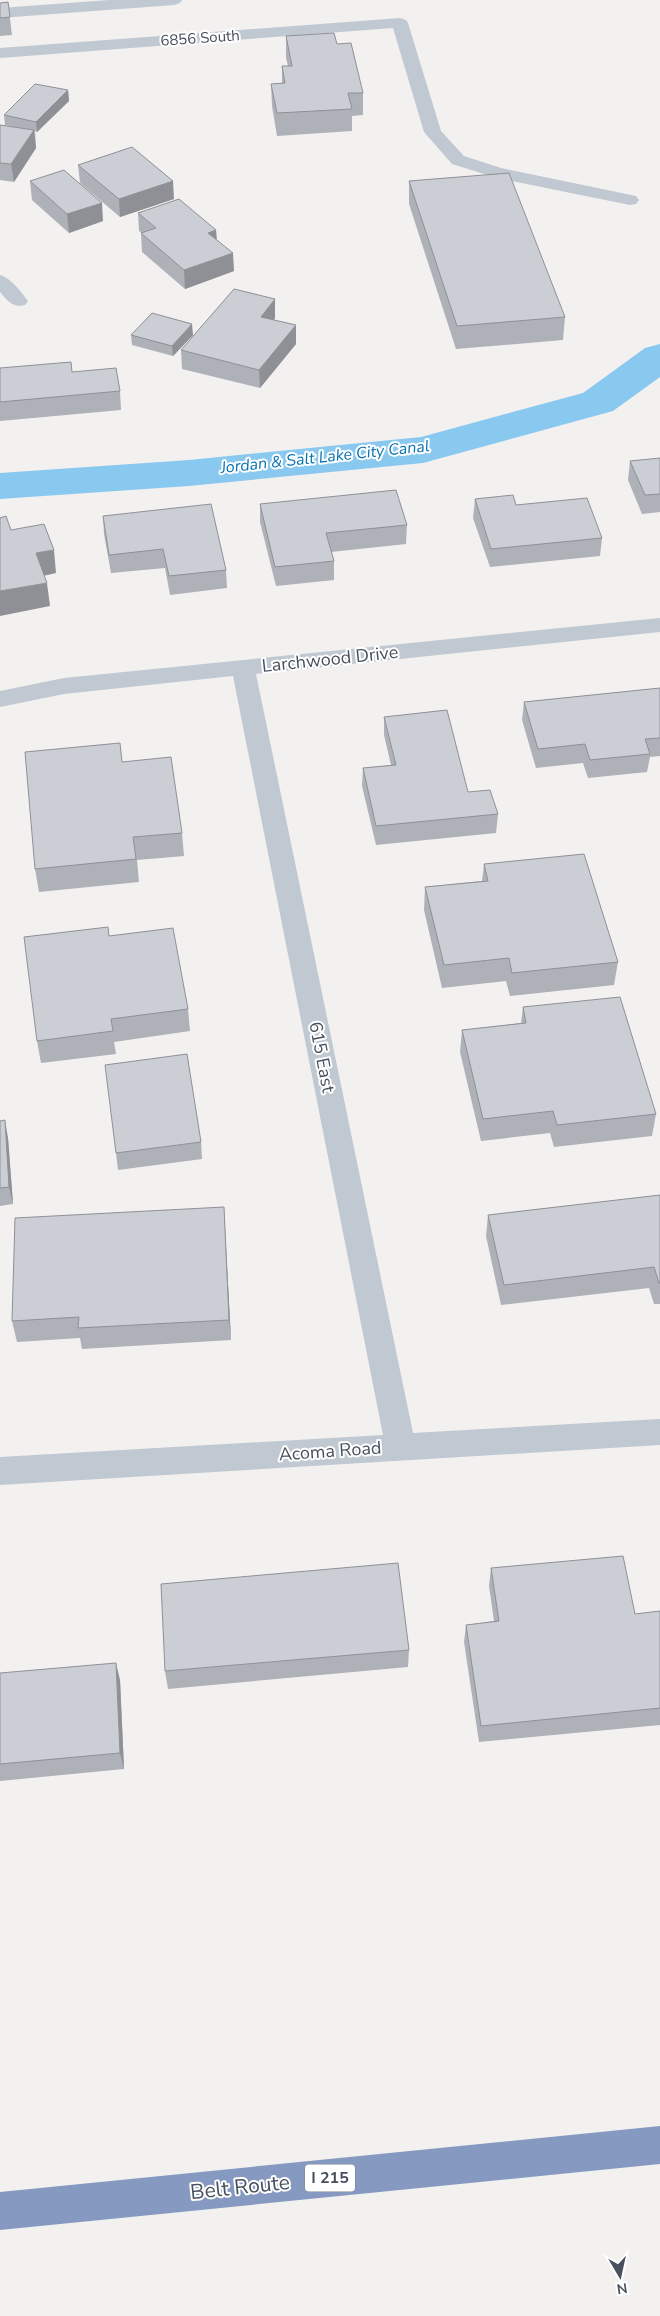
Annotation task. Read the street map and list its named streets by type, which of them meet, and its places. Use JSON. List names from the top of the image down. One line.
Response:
{"streets":{"highway":["I 215","Belt Route"],"street":["6856 South","Larchwood Drive","615 East","Acoma Road"]},"crossings":[["Larchwood Drive","615 East"],["615 East","Acoma Road"]],"water":["Jordan & Salt Lake City Canal"],"north":"bottom"}
